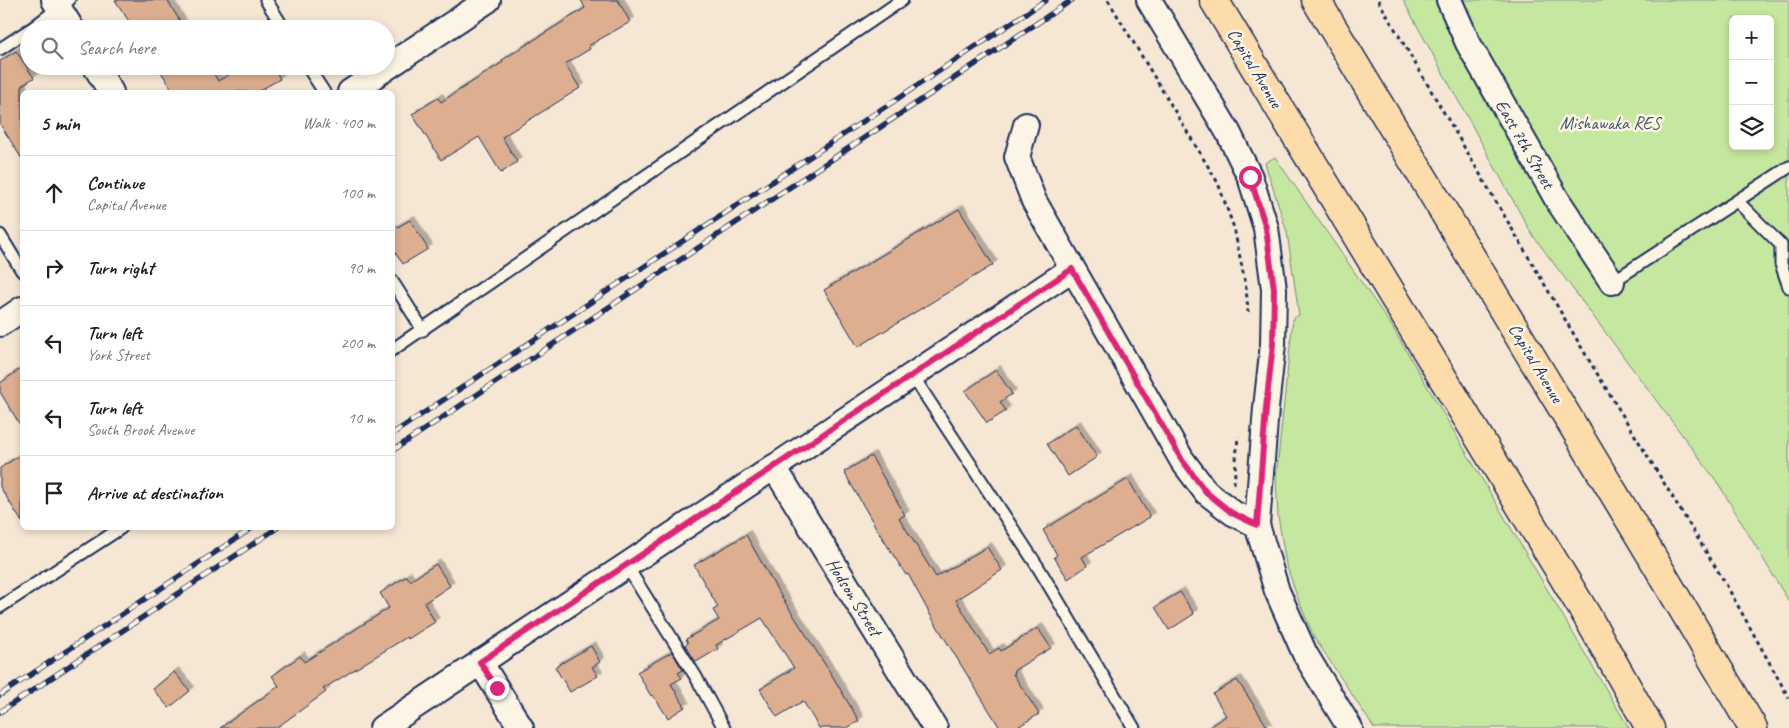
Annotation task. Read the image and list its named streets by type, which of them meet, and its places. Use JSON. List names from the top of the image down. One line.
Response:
{"streets":{"highway":["Capital Avenue"],"street":["East 7th Street","Hodson Street"]},"parks":["Mishawaka RES"],"page":{"map_buttons":["+","−"],"search":"Search here","heading":["5 min","Walk · 400 m"],"list":[["Continue","Capital Avenue","100 m"],["Turn right","90 m"],["Turn left","York Street","200 m"],["Turn left","South Brook Avenue","10 m"],"Arrive at destination"]}}
